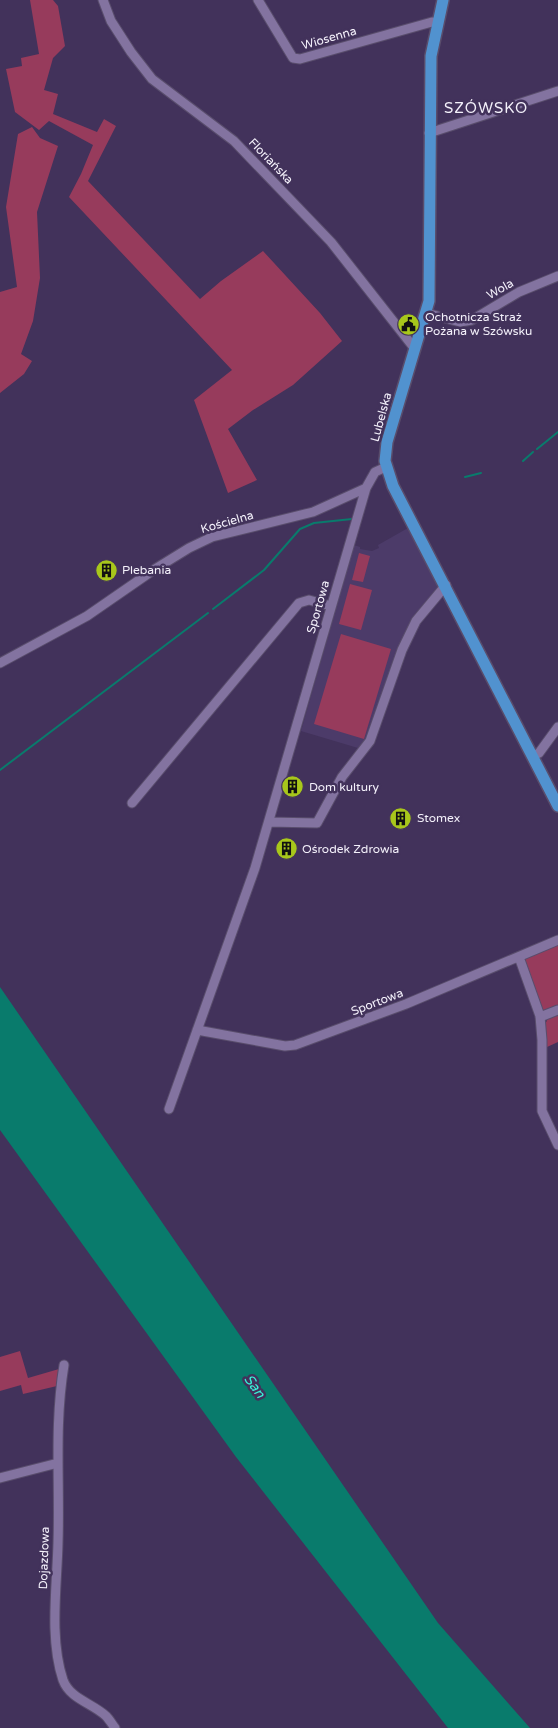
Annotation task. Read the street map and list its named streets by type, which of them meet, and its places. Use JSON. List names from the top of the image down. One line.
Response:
{"streets":{"main road":["Lubelska"],"street":["Wiosenna","Floriańska","Wola","Kościelna","Sportowa","Dojazdowa"]},"crossings":[["Wiosenna","Lubelska"],["Floriańska","Lubelska"],["Wola","Lubelska"],["Lubelska","Sportowa"],["Kościelna","Sportowa"]],"districts":["SZÓWSKO"],"water":["San"],"places":{"public building":["Ochotnicza Straż Pożana w Szówsku"],"building":["Plebania","Dom kultury","Stomex","Ośrodek Zdrowia"]}}
